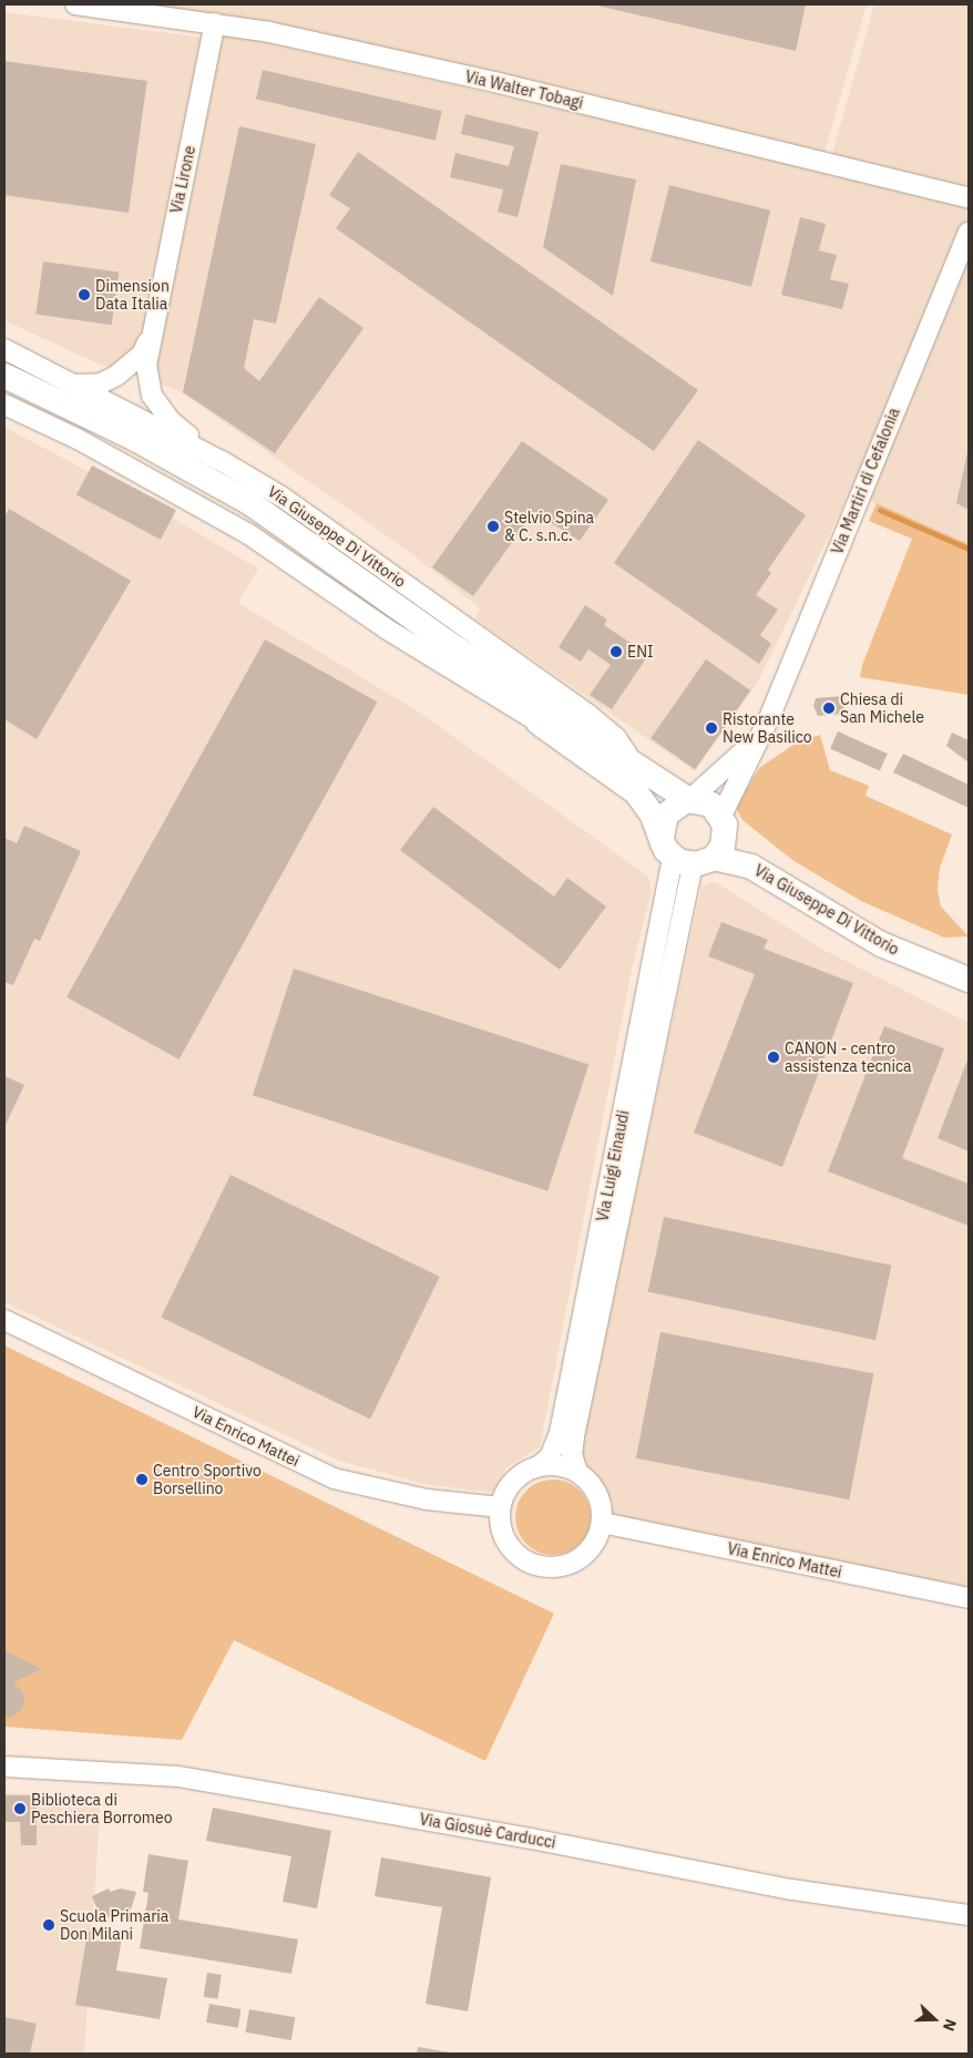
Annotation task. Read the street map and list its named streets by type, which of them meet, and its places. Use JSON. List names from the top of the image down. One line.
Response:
{"streets":{"main road":["Via Giuseppe Di Vittorio"],"street":["Via Walter Tobagi","Via Lirone","Via Martiri di Cefalonia","Via Luigi Einaudi","Via Enrico Mattei","Via Giosuè Carducci"]},"crossings":[["Via Walter Tobagi","Via Lirone"],["Via Lirone","Via Giuseppe Di Vittorio"],["Via Martiri di Cefalonia","Via Giuseppe Di Vittorio"],["Via Martiri di Cefalonia","Via Luigi Einaudi"],["Via Giuseppe Di Vittorio","Via Luigi Einaudi"],["Via Luigi Einaudi","Via Enrico Mattei"]],"places":["Dimension Data Italia","Stelvio Spina & C. s.n.c.","ENI","Chiesa di San Michele","Ristorante New Basilico","CANON - centro assistenza tecnica","Centro Sportivo Borsellino","Biblioteca di Peschiera Borromeo","Scuola Primaria Don Milani"],"north":"right"}
